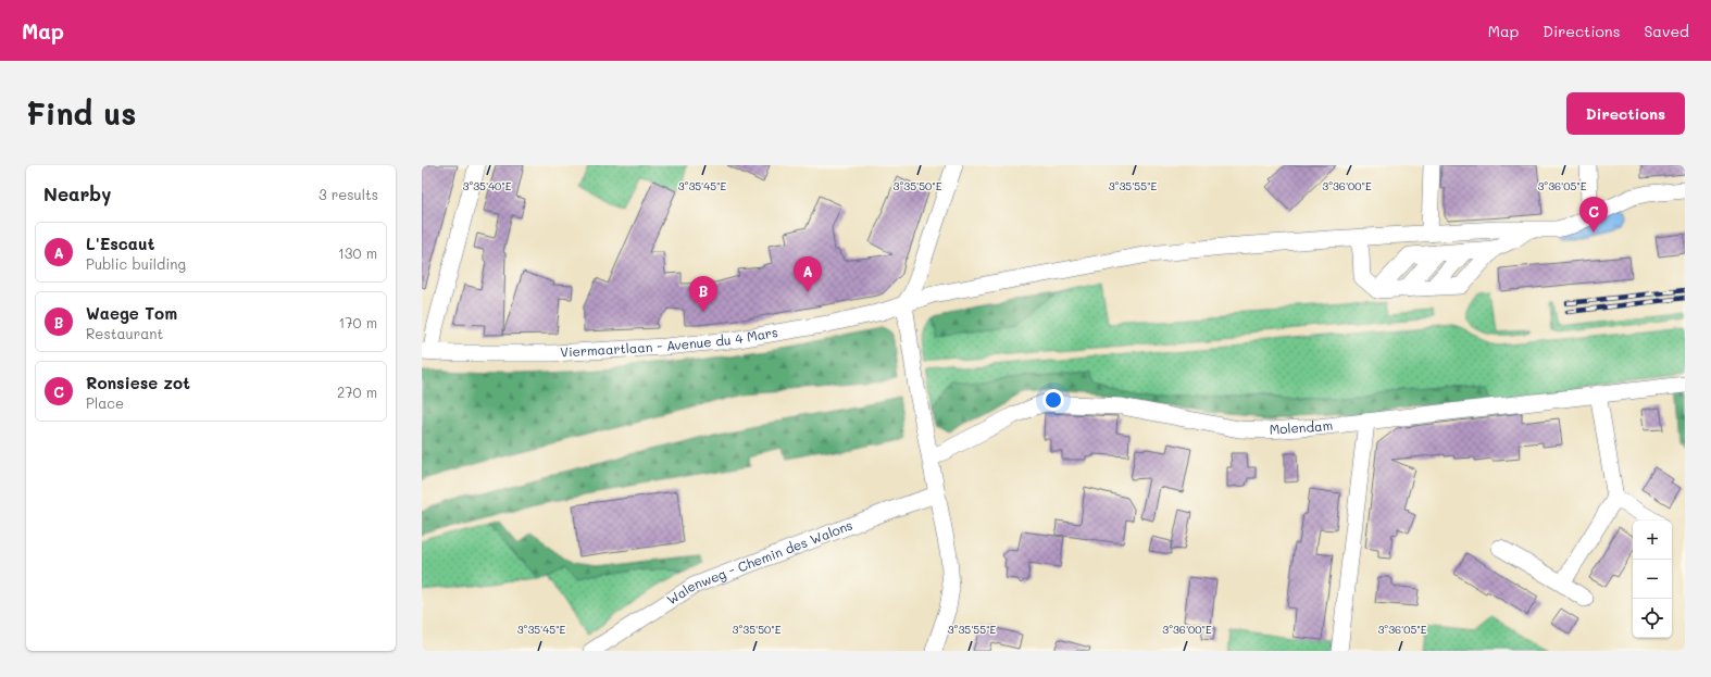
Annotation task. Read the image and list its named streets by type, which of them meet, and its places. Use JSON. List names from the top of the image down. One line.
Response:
{"streets":{"street":["Viermaartlaan - Avenue du 4 Mars","Molendam","Walenweg - Chemin des Walons"]},"page":{"header":"Map","nav":["Map","Directions","Saved"],"buttons":"Directions","title":"Find us","heading":["Nearby","3 results"],"pins":["C","A","B"],"list":[{"mark":"A","name":"L'Escaut","note":"Public building","value":"130 m"},{"mark":"B","name":"Waege Tom","note":"Restaurant","value":"170 m"},{"mark":"C","name":"Ronsiese zot","note":"Place","value":"270 m"}],"map_buttons":["+","−"]},"coordinates":["3°35'45\"E","3°35'50\"E","3°35'55\"E","3°35'40\"E","3°36'00\"E","3°36'05\"E"]}
